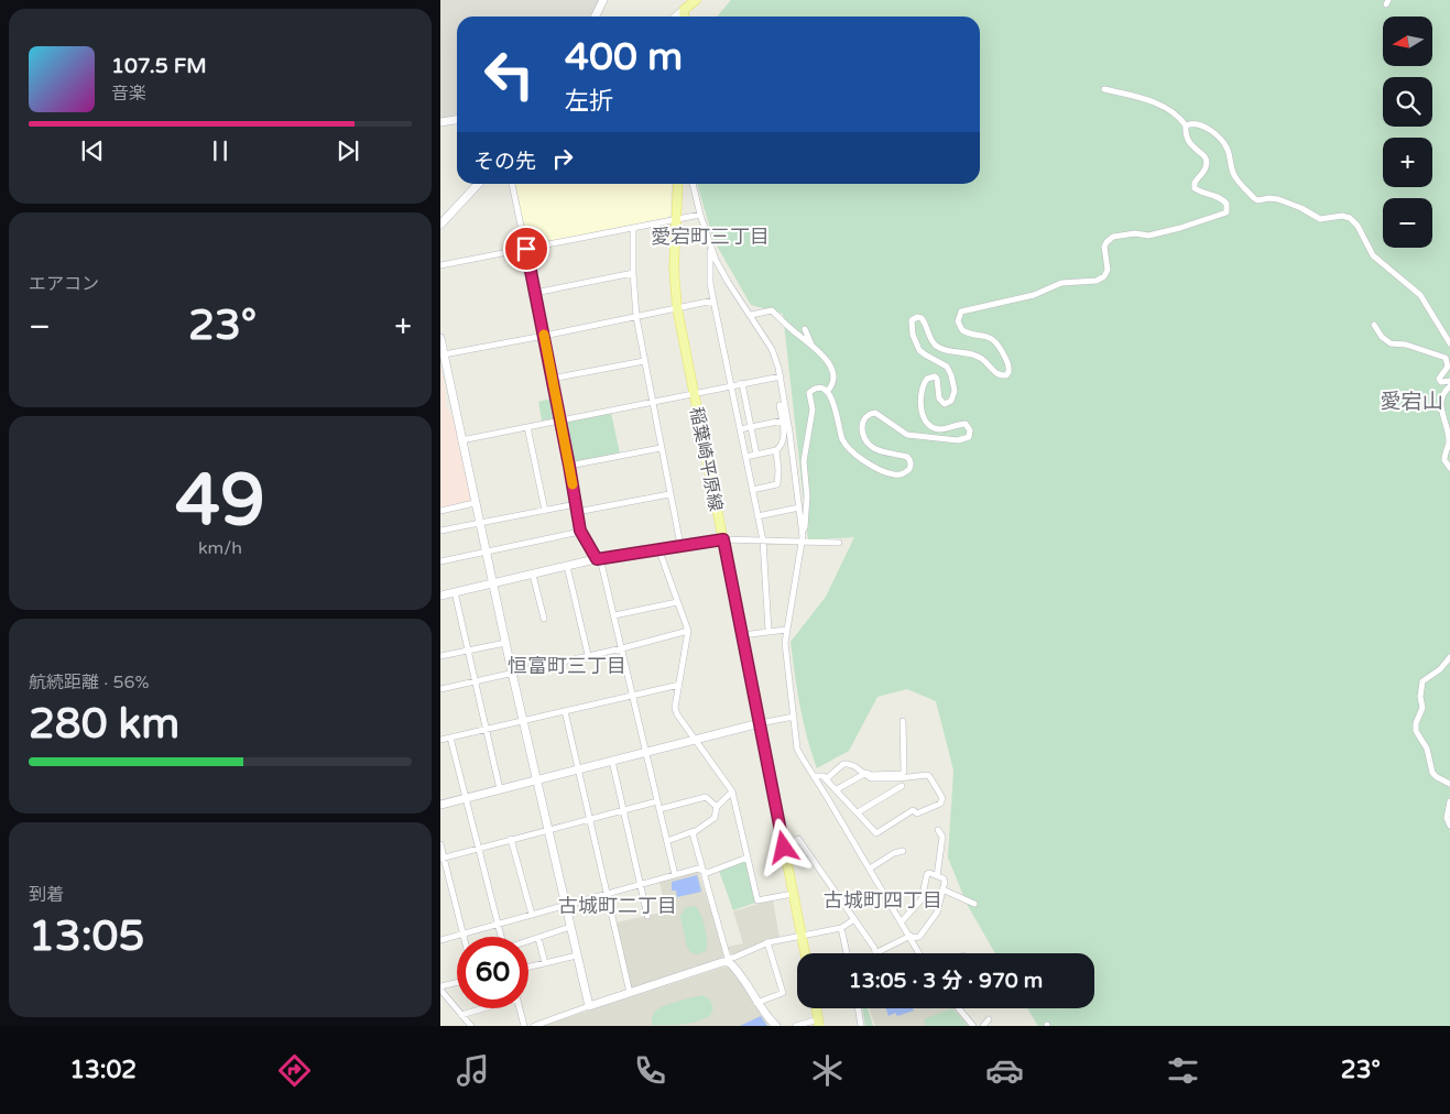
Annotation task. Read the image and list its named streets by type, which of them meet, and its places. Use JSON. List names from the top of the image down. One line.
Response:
{"streets":{"main road":["稲葉崎平原線"]},"districts":["愛宕町三丁目","愛宕山","恒富町三丁目","古城町四丁目","古城町二丁目"],"north":"left","page":{"map_buttons":["+","−"],"turn":["400 m","左折"],"song":["107.5 FM","音楽"],"then":"その先","tile":["エアコン",["49","km/h"],["航続距離 · 56%","280 km"],["到着","13:05"]],"heat":["−","23°","+"],"limit":"60","trip":"13:05 · 3 分 · 970 m","tabs":["13:02","23°"]}}
